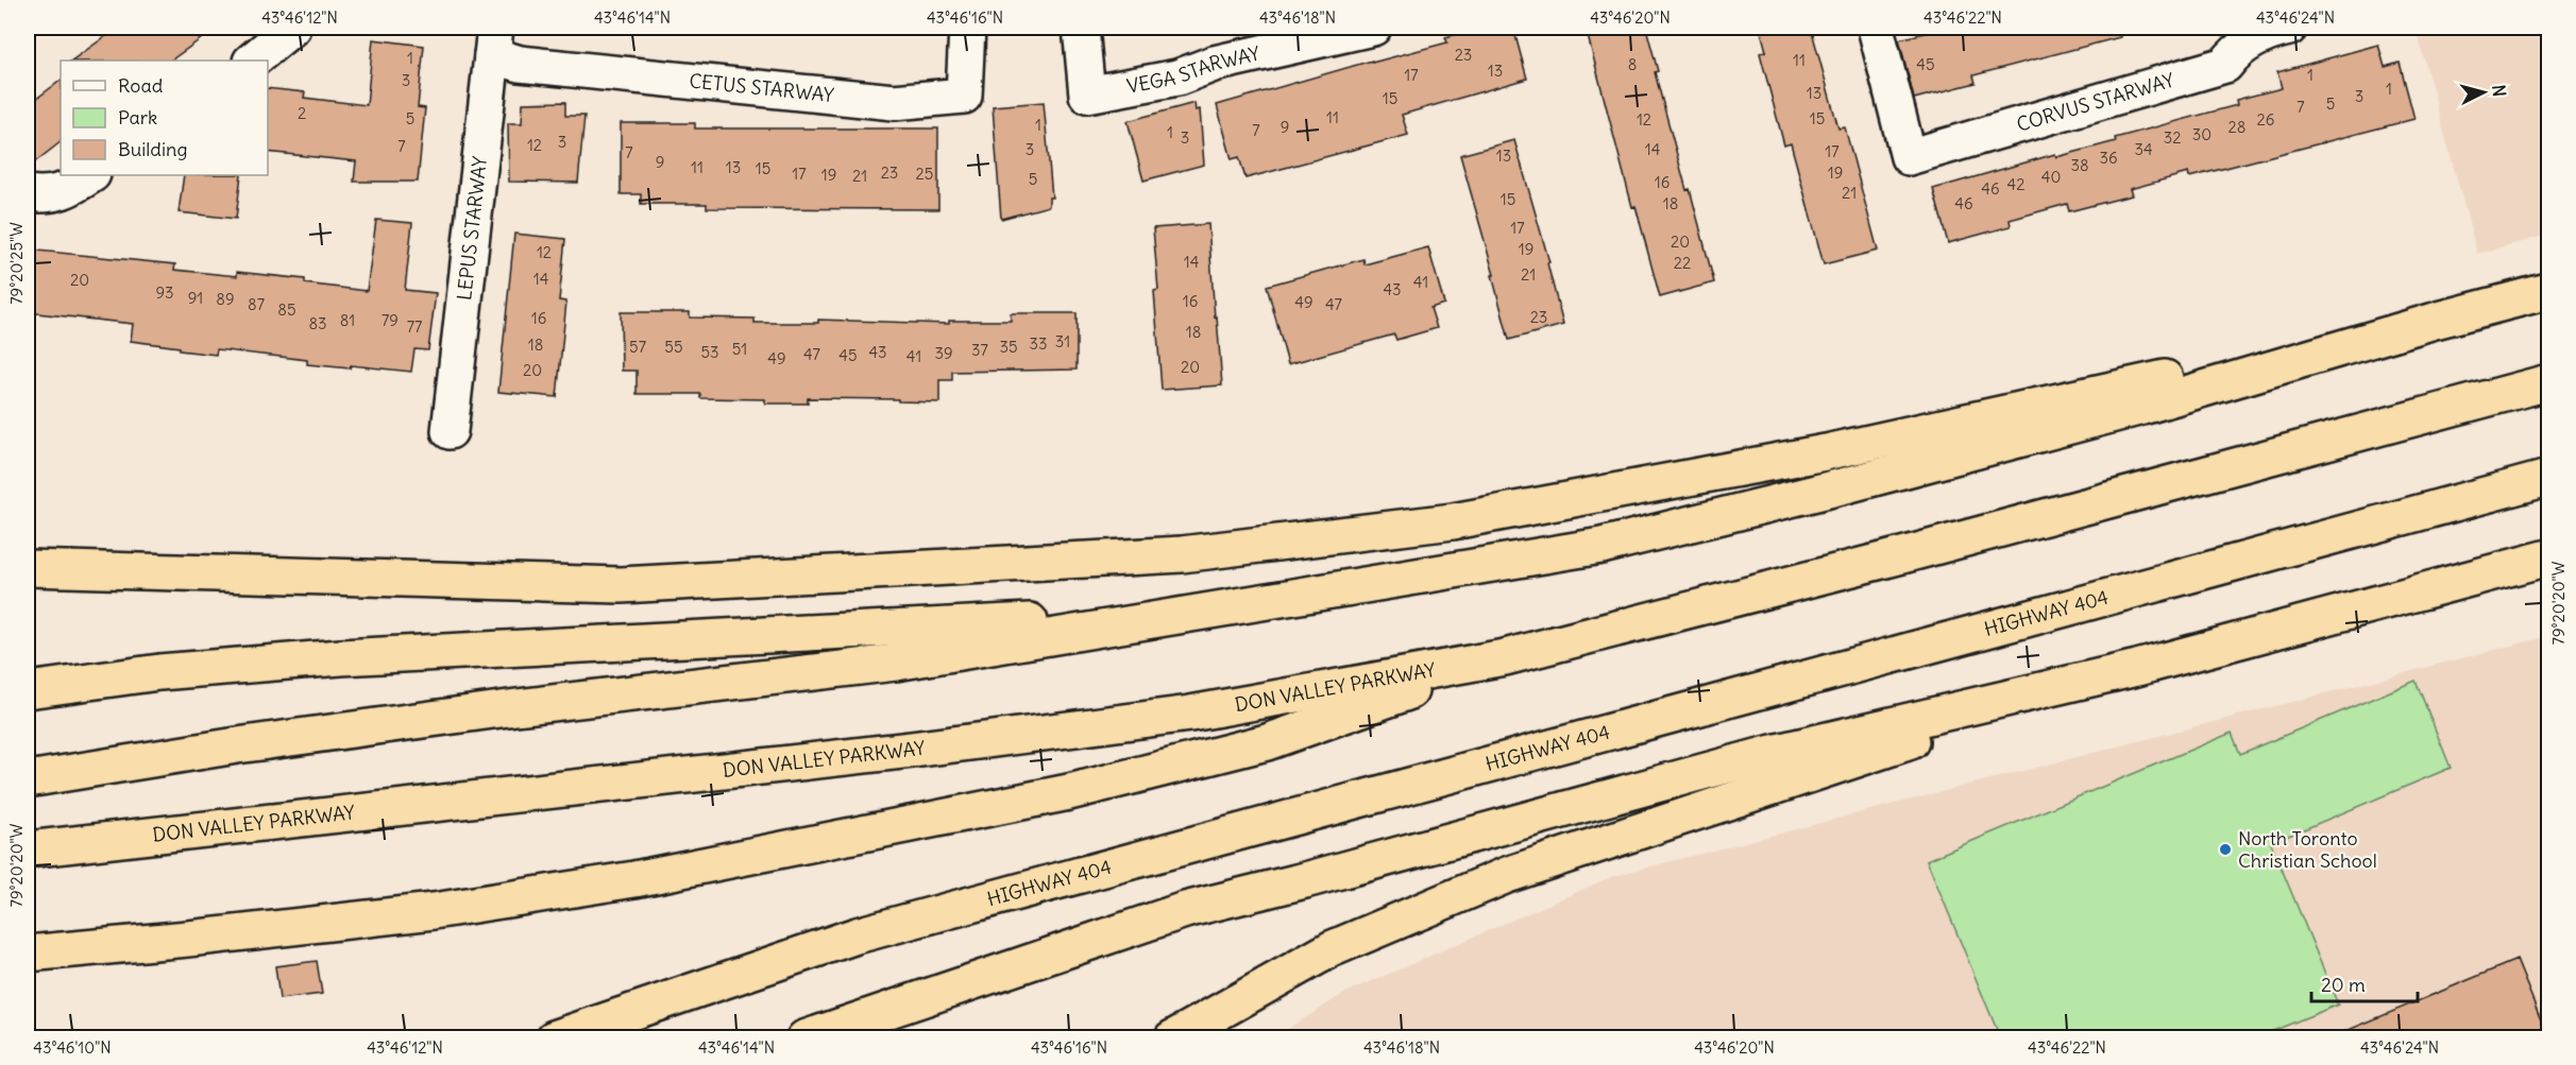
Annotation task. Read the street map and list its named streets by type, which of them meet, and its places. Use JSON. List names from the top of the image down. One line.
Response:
{"streets":{"highway":["HIGHWAY 404","DON VALLEY PARKWAY"],"street":["VEGA STARWAY","CETUS STARWAY","CORVUS STARWAY","LEPUS STARWAY"]},"crossings":[["CETUS STARWAY","LEPUS STARWAY"]],"places":["North Toronto Christian School"],"house_numbers":["23","1","11","8","45","13","17","1","3","1","13","3","15","5","7","2","11","5","15","12","26","1","9","28","7","1","30","3","32","3","12","7","3","14","34","17","7","13","36","9","38","11","13","15","23","19","17","25","19","21","40","5","16","42","46","21","15","18","46","17","20","19","12","14","22","21","14","20","41","43","93","91","89","16","49","87","47","85","23","16","81","79","83","77","18","31","33","18","57","55","35","51","37","53","43","39","47","45","41","49","20","20"],"legend":["Road","Park","Building"],"scale_bar":"20 m","north":"right","coordinates":["43°46'12\"N","43°46'14\"N","43°46'16\"N","43°46'18\"N","43°46'20\"N","43°46'22\"N","43°46'24\"N","79°20'25\"W","79°20'20\"W","43°46'10\"N"]}
